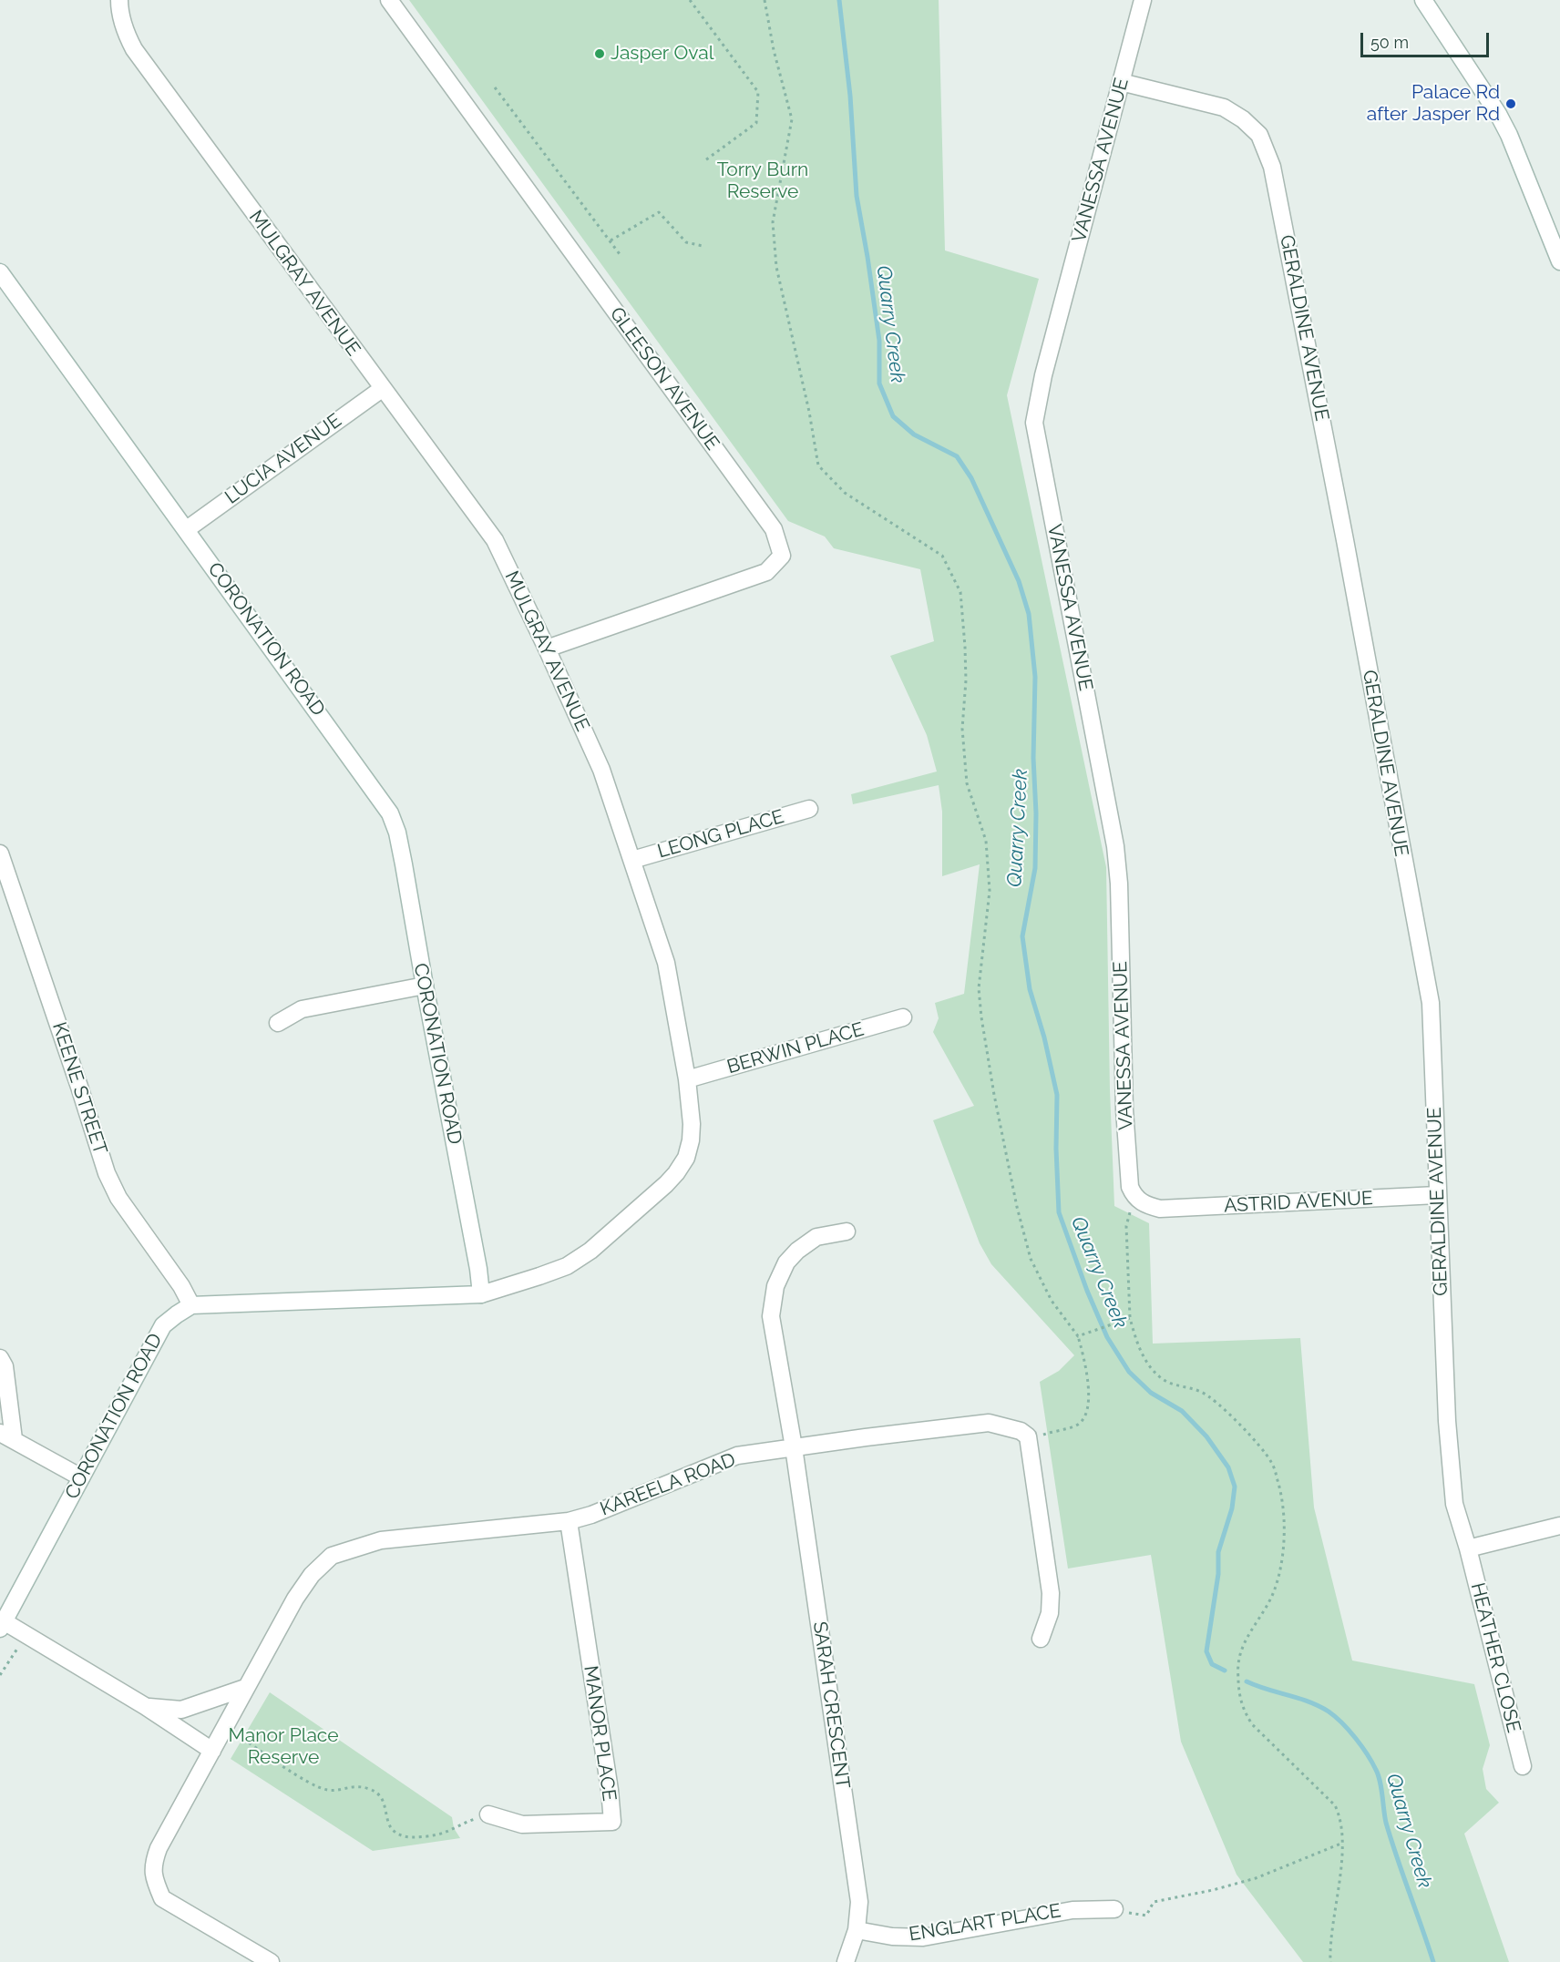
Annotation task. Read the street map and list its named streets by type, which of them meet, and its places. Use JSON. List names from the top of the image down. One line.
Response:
{"streets":{"street":["VANESSA AVENUE","MULGRAY AVENUE","GERALDINE AVENUE","GLEESON AVENUE","LUCIA AVENUE","CORONATION ROAD","LEONG PLACE","BERWIN PLACE","KEENE STREET","ASTRID AVENUE","KAREELA ROAD","HEATHER CLOSE","SARAH CRESCENT","MANOR PLACE","ENGLART PLACE"]},"crossings":[["VANESSA AVENUE","GERALDINE AVENUE"],["VANESSA AVENUE","ASTRID AVENUE"],["MULGRAY AVENUE","GLEESON AVENUE"],["MULGRAY AVENUE","LUCIA AVENUE"],["MULGRAY AVENUE","CORONATION ROAD"],["MULGRAY AVENUE","LEONG PLACE"],["MULGRAY AVENUE","BERWIN PLACE"],["GERALDINE AVENUE","ASTRID AVENUE"],["GERALDINE AVENUE","HEATHER CLOSE"],["LUCIA AVENUE","CORONATION ROAD"],["CORONATION ROAD","KEENE STREET"],["KAREELA ROAD","SARAH CRESCENT"],["KAREELA ROAD","MANOR PLACE"],["SARAH CRESCENT","ENGLART PLACE"]],"water":["Quarry Creek"],"parks":["Torry Burn Reserve","Manor Place Reserve"],"places":["Jasper Oval","Palace Rd after Jasper Rd"],"scale_bar":"50 m"}
